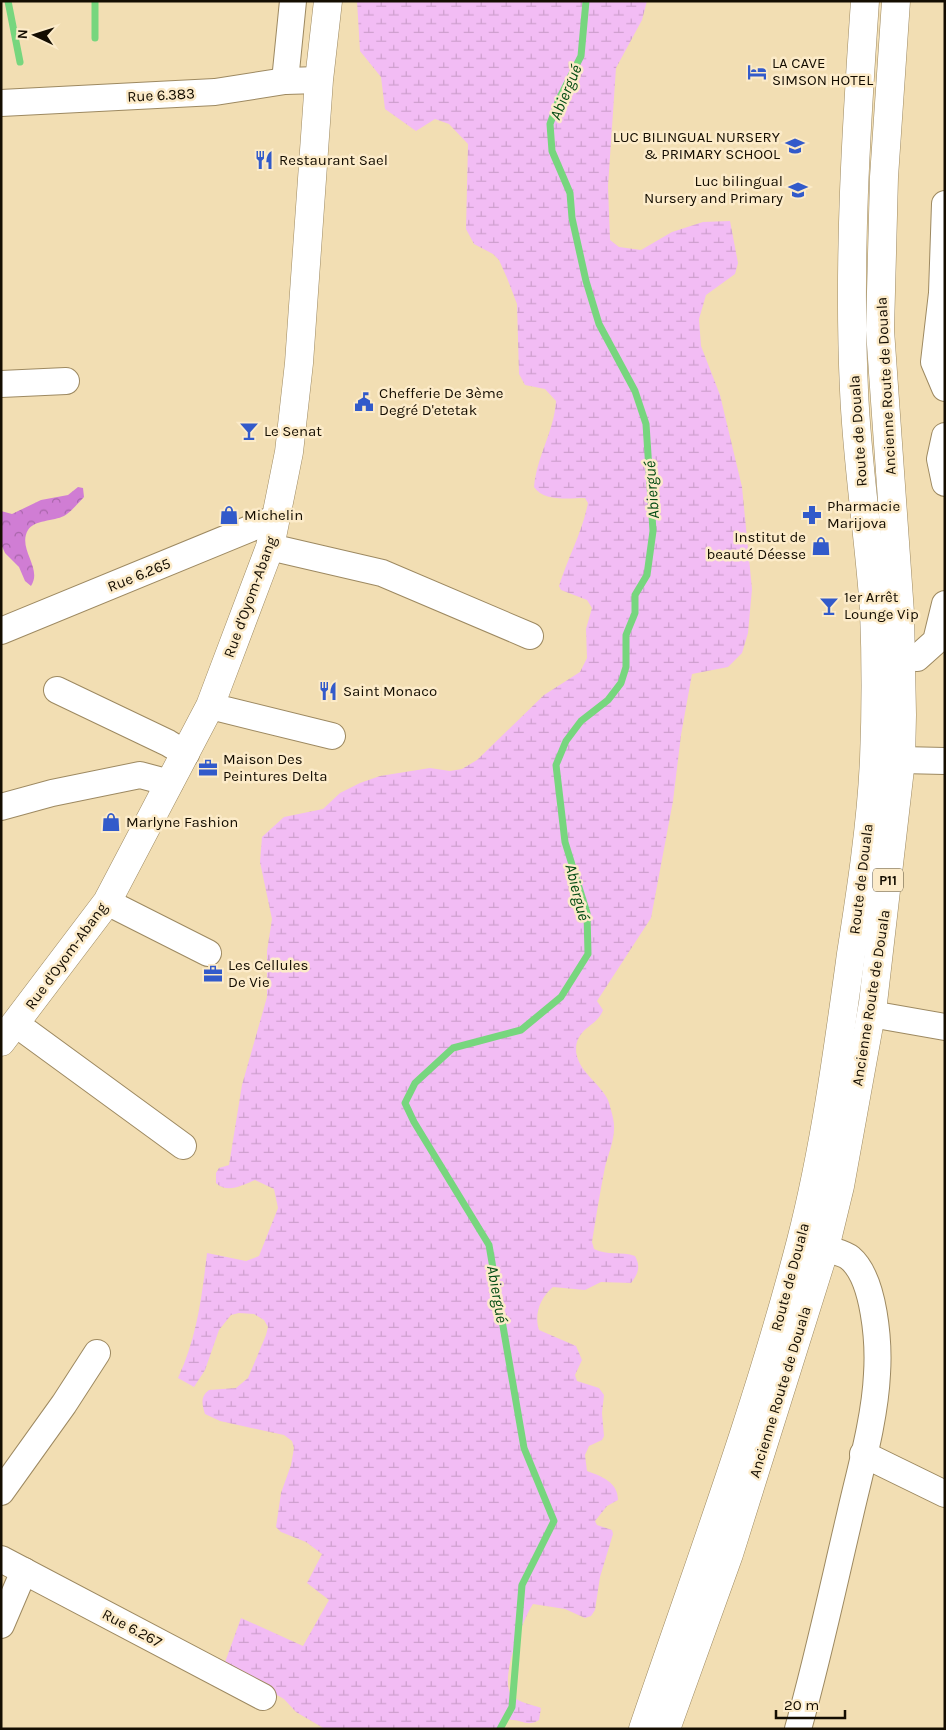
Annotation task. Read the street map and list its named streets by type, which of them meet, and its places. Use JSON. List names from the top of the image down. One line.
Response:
{"streets":{"main road":["Ancienne Route de Douala","Route de Douala","Rue d'Oyom-Abang","P11"],"street":["Rue 6.383","Rue 6.265","Rue 6.267"]},"crossings":[["Rue 6.383","Rue d'Oyom-Abang"],["Ancienne Route de Douala","Route de Douala"],["Rue 6.265","Rue d'Oyom-Abang"]],"water":["Abiergué"],"places":{"hotel":["LA CAVE SIMSON HOTEL"],"school or university":["LUC BILINGUAL NURSERY & PRIMARY SCHOOL","Luc bilingual Nursery and Primary"],"restaurant":["Restaurant Sael","Saint Monaco"],"public building":["Chefferie De 3ème Degré D'etetak"],"bar":["Le Senat","1er Arrêt Lounge Vip"],"shop":["Michelin","Institut de beauté Déesse","Marlyne Fashion"],"pharmacy":["Pharmacie Marijova"],"office":["Maison Des Peintures Delta","Les Cellules De Vie"]},"scale_bar":"20 m","north":"left"}
